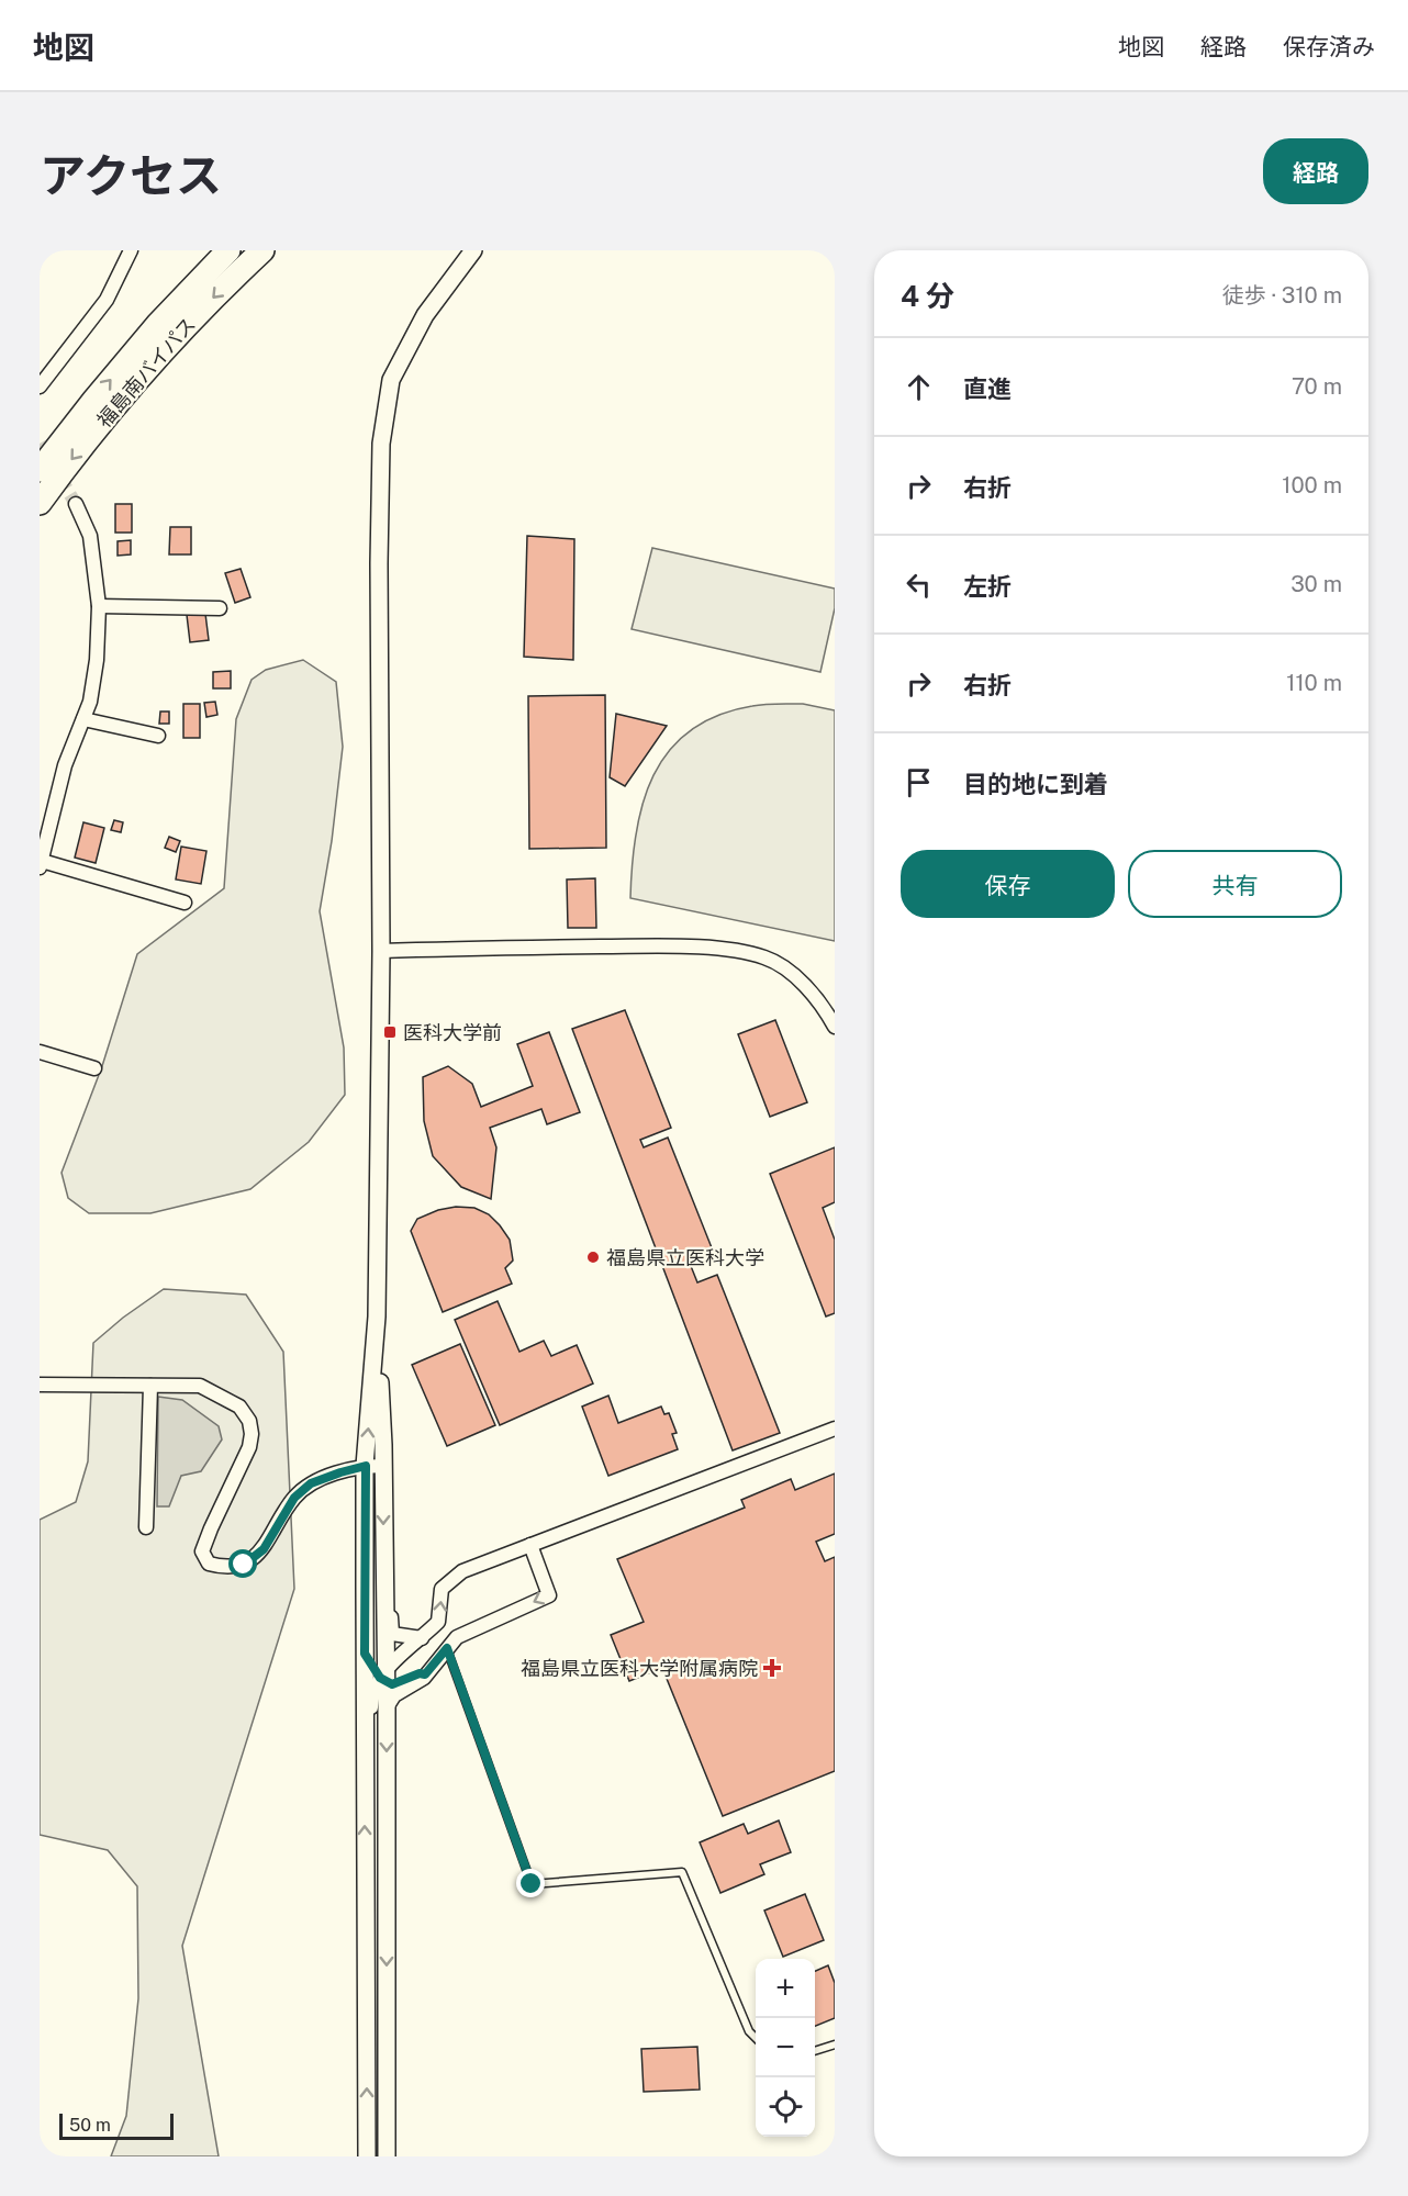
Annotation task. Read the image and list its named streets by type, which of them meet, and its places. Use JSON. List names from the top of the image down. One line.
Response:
{"streets":{"highway":["福島南バイパス"]},"places":{"transit":["医科大学前"],"other":["福島県立医科大学"],"health":["福島県立医科大学附属病院"]},"scale_bar":"50 m","page":{"header":"地図","nav":["地図","経路","保存済み"],"title":"アクセス","buttons":["経路",["保存","共有"]],"heading":["4 分","徒歩 · 310 m"],"list":[["直進","70 m"],["右折","100 m"],["左折","30 m"],["右折","110 m"],"目的地に到着"],"map_buttons":["+","−"],"scale":"50 m"}}
